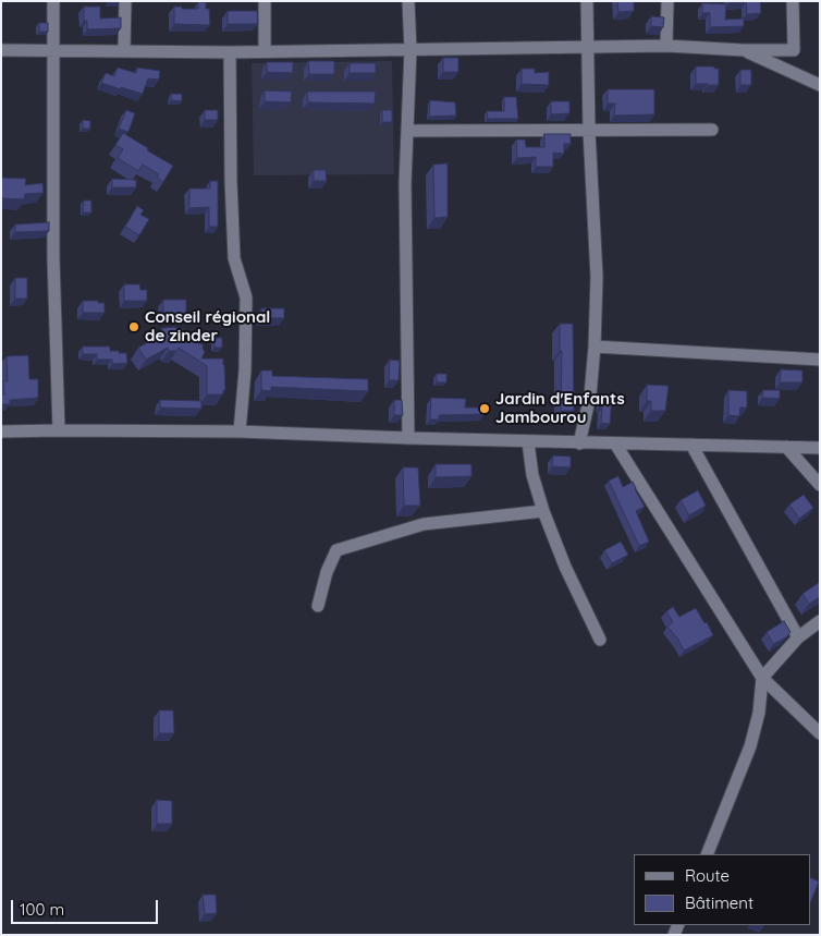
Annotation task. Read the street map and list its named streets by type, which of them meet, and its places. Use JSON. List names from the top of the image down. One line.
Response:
{"places":["Conseil régional de zinder","Jardin d'Enfants Jambourou"],"legend":["Route","Bâtiment"],"scale_bar":"100 m"}
